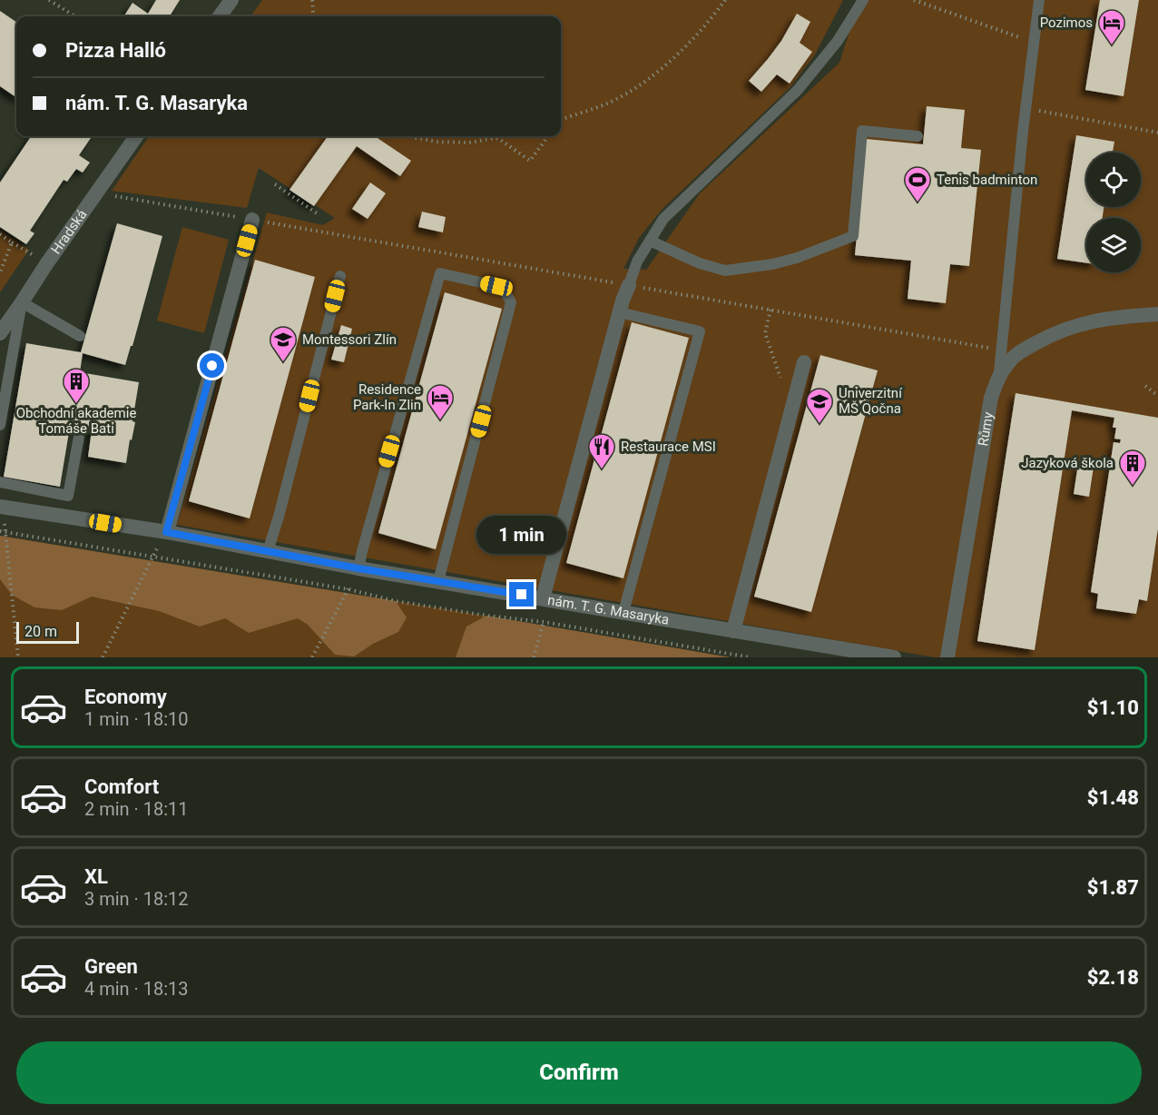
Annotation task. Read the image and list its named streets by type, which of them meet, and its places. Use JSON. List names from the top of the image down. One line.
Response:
{"streets":{"street":["Hradská","Růmy","nám. T. G. Masaryka"]},"places":{"hotel":["Pozimos","Residence Park-In Zlin"],"sports":["Tenis badminton"],"school or university":["Montessori Zlín","Univerzitní MŠ Qočna"],"building":["Obchodní akademie Tomáše Bati","Jazyková škola"],"restaurant":["Restaurace MSI"]},"scale_bar":"20 m","page":{"banner":["Pizza Halló","nám. T. G. Masaryka"],"bubble":"1 min","scale":"20 m","list":[{"name":"Economy","note":"1 min · 18:10","value":"$1.10"},{"name":"Comfort","note":"2 min · 18:11","value":"$1.48"},{"name":"XL","note":"3 min · 18:12","value":"$1.87"},{"name":"Green","note":"4 min · 18:13","value":"$2.18"}],"buttons":"Confirm"}}
